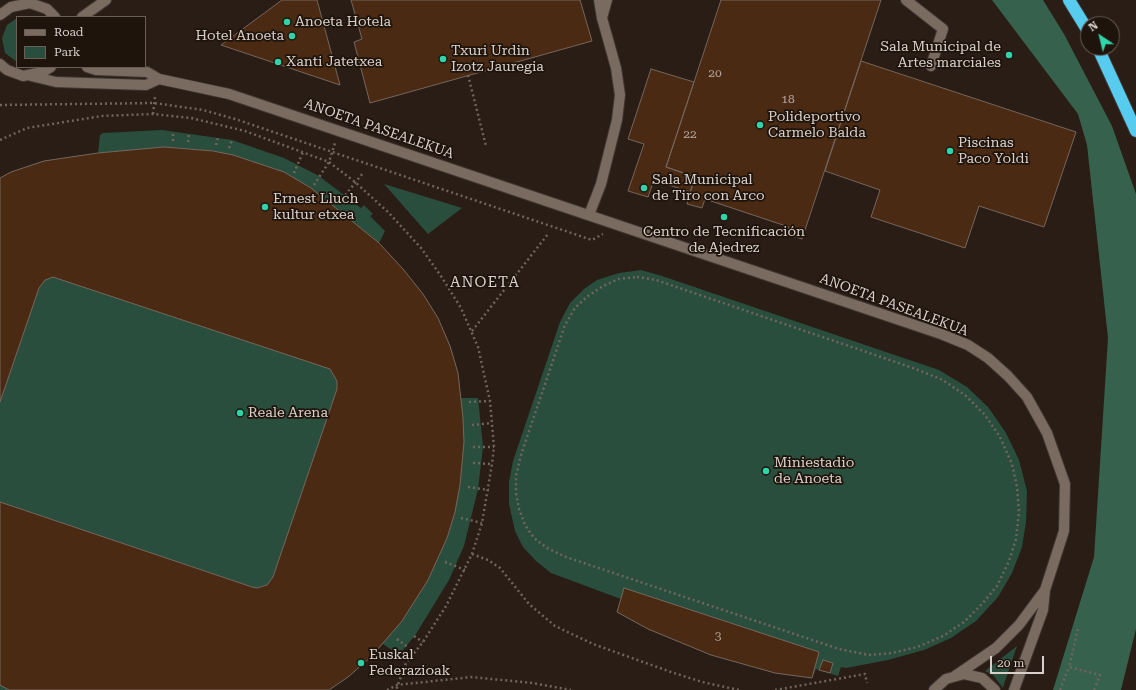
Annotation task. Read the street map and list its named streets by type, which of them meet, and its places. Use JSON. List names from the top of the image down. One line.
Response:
{"streets":{"street":["ANOETA PASEALEKUA"]},"districts":["ANOETA"],"places":["Anoeta Hotela","Hotel Anoeta","Sala Municipal de Artes marciales","Txuri Urdin Izotz Jauregia","Xanti Jatetxea","Polideportivo Carmelo Balda","Piscinas Paco Yoldi","Sala Municipal de Tiro con Arco","Ernest Lluch kultur etxea","Centro de Tecnificación de Ajedrez","Reale Arena","Miniestadio de Anoeta","Euskal Federazioak"],"house_numbers":["20","18","22","3"],"legend":["Road","Park"],"scale_bar":"20 m","north":"top left"}
